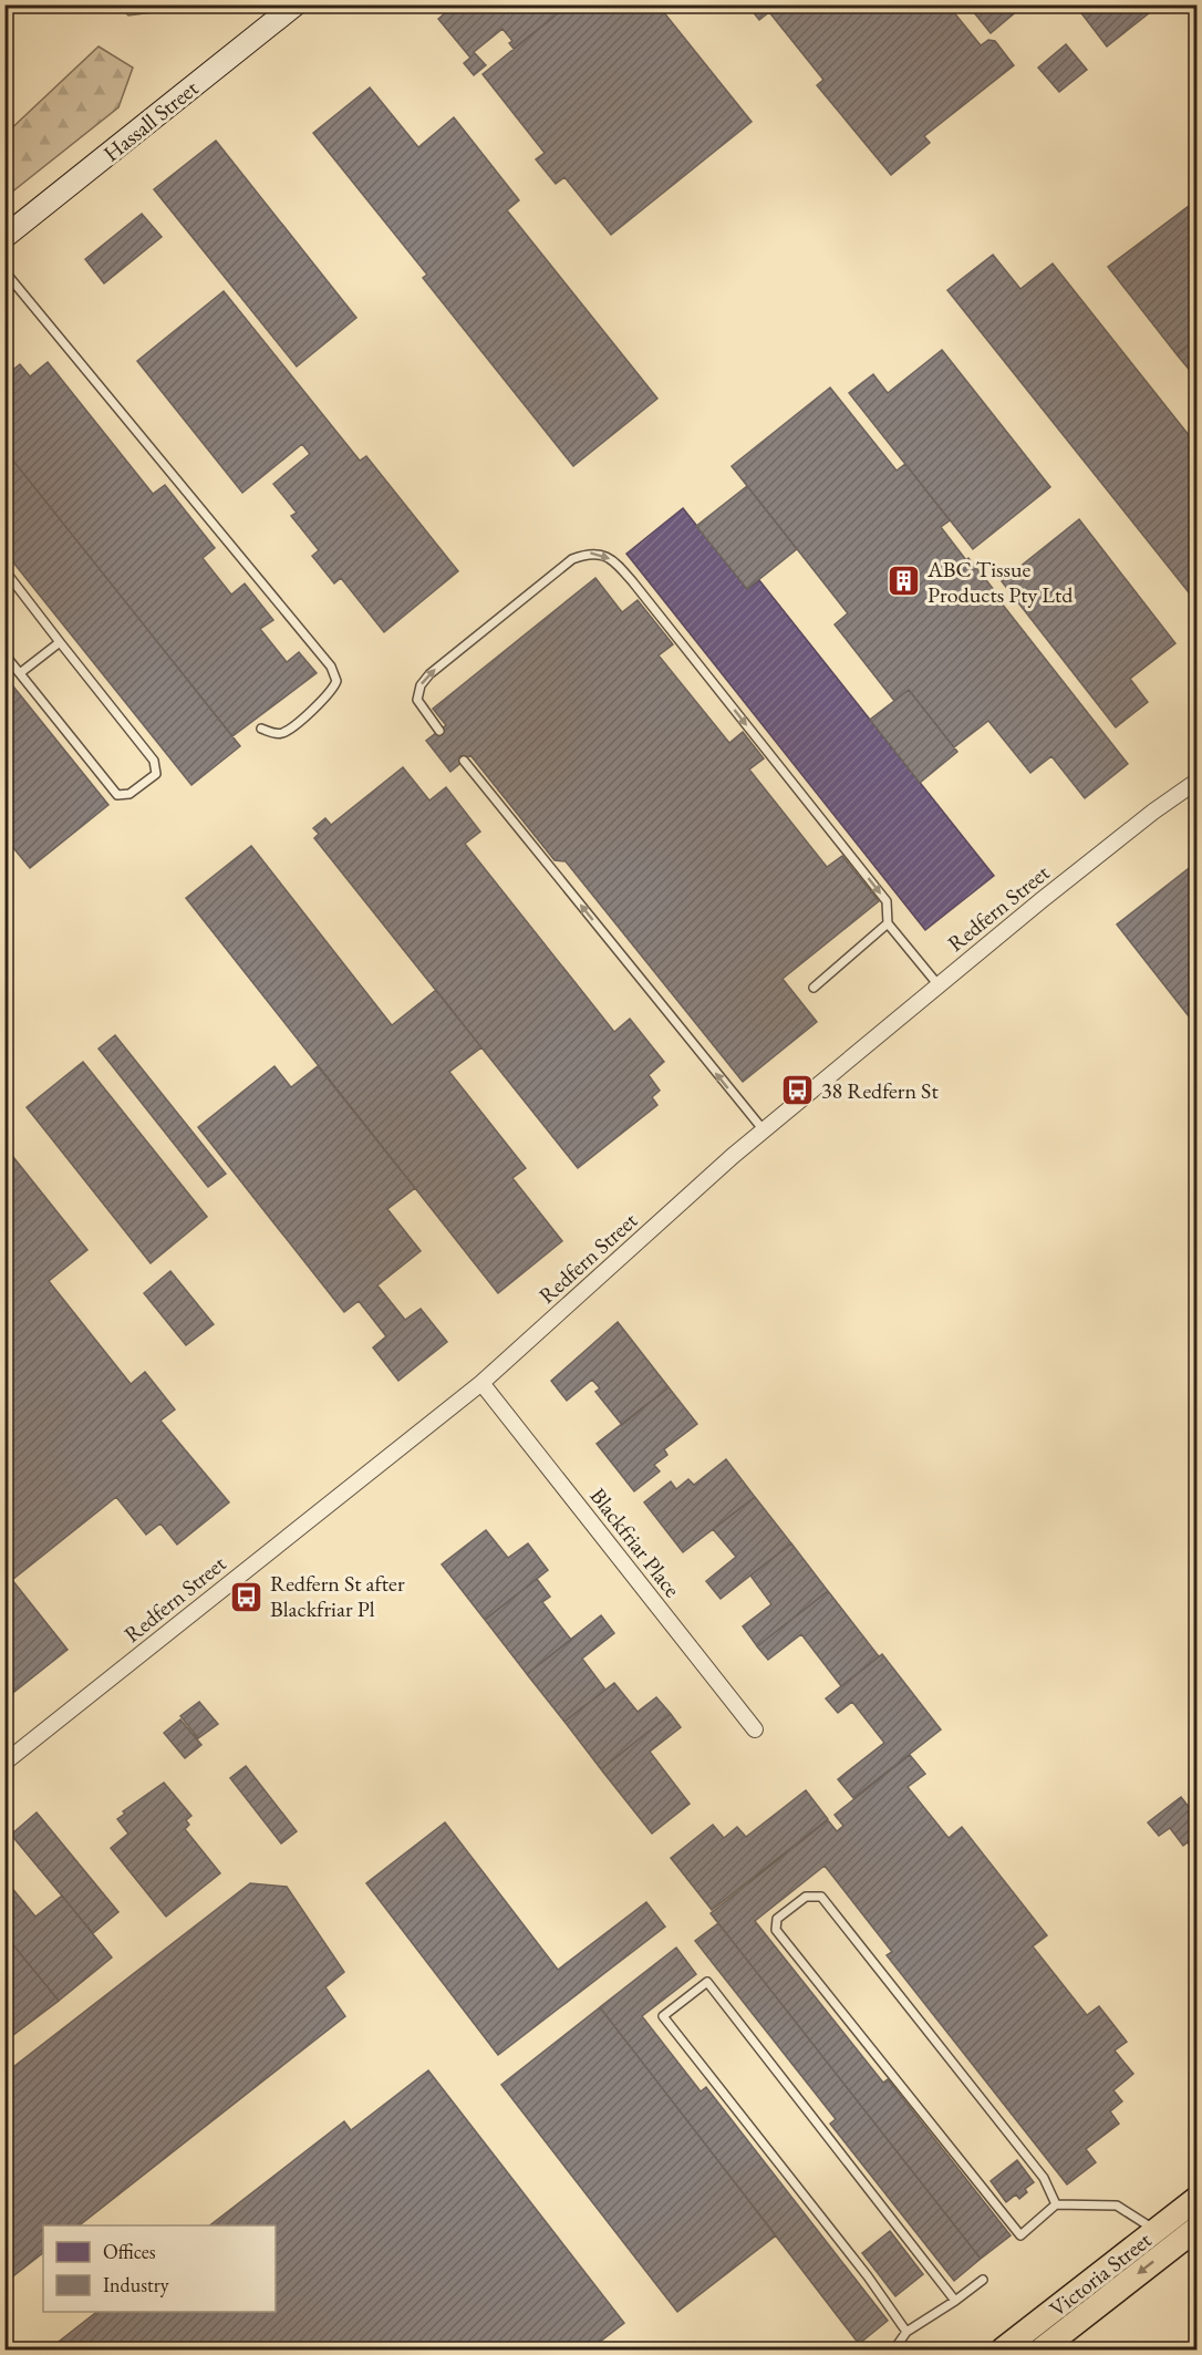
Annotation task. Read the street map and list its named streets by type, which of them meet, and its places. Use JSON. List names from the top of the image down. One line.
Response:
{"streets":{"main road":["Hassall Street","Victoria Street"],"street":["Redfern Street","Blackfriar Place"]},"crossings":[["Redfern Street","Blackfriar Place"]],"places":{"building":["ABC Tissue Products Pty Ltd"],"bus stop":["38 Redfern St","Redfern St after Blackfriar Pl"]},"legend":["Offices","Industry"]}
